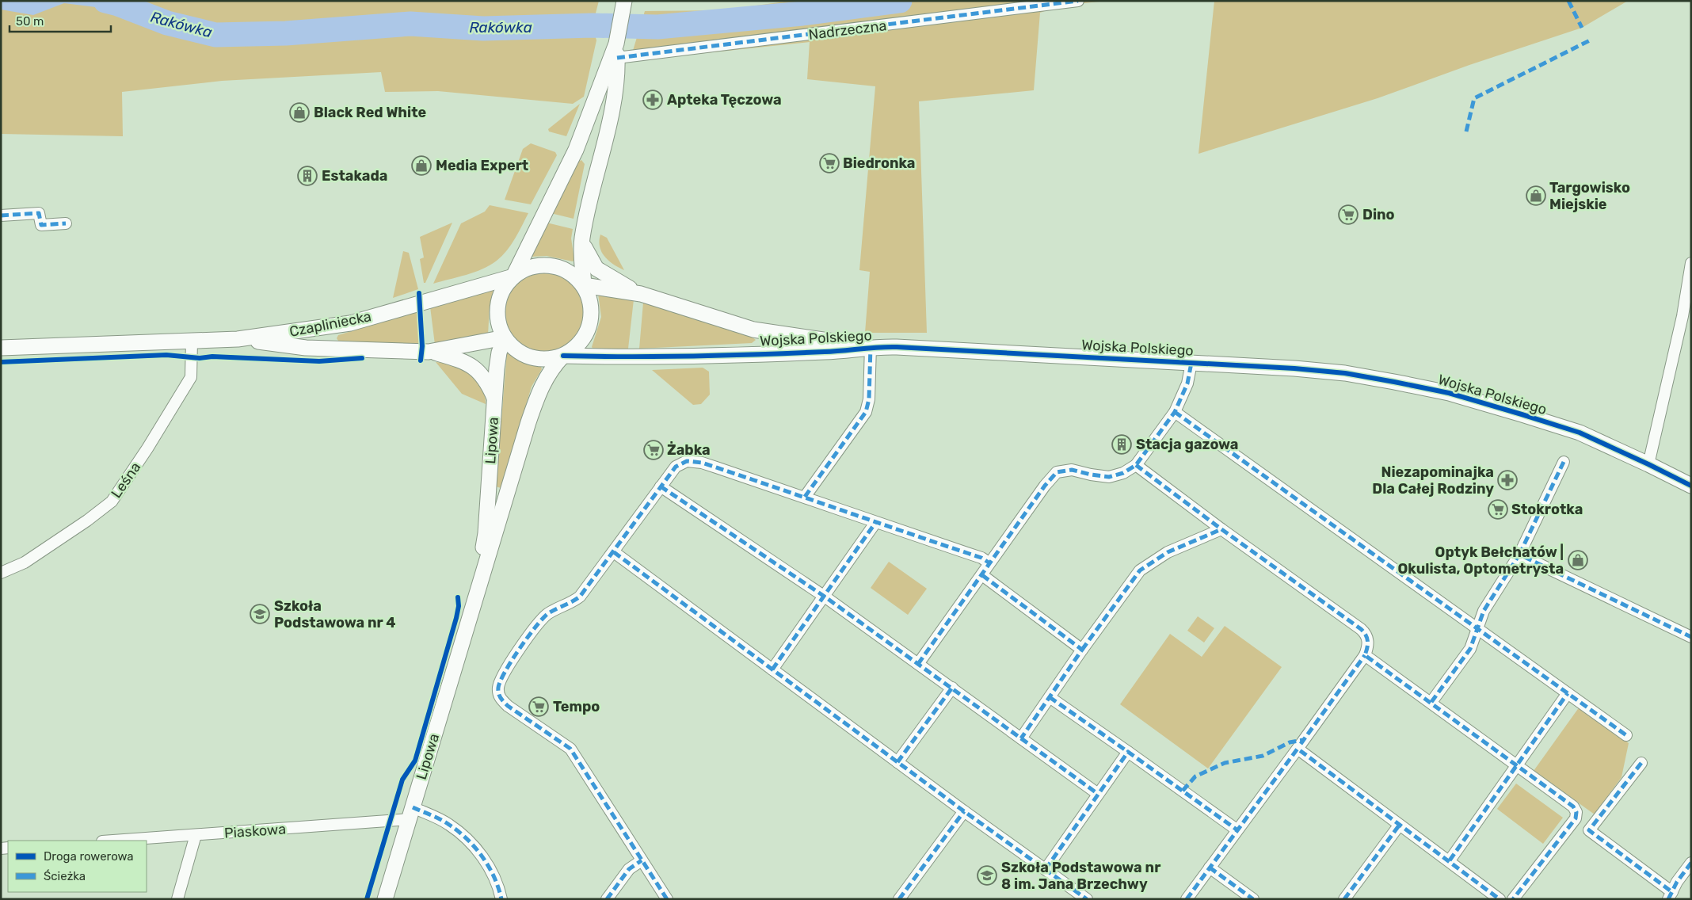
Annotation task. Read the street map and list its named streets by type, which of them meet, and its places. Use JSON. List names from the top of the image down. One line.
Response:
{"streets":{"street":["Nadrzeczna","Czapliniecka","Wojska Polskiego","Lipowa","Leśna","Piaskowa"]},"crossings":[["Czapliniecka","Wojska Polskiego"],["Czapliniecka","Lipowa"],["Czapliniecka","Leśna"],["Wojska Polskiego","Lipowa"],["Lipowa","Piaskowa"]],"water":["Rakówka"],"places":{"pharmacy":["Apteka Tęczowa","Niezapominajka Dla Całej Rodziny"],"shop":["Black Red White","Media Expert","Targowisko Miejskie","Optyk Bełchatów | Okulista, Optometrysta"],"supermarket":["Biedronka","Dino","Żabka","Stokrotka","Tempo"],"building":["Estakada","Stacja gazowa"],"school or university":["Szkoła Podstawowa nr 4","Szkoła Podstawowa nr 8 im. Jana Brzechwy"]},"legend":["Droga rowerowa","Ścieżka"],"scale_bar":"50 m"}
